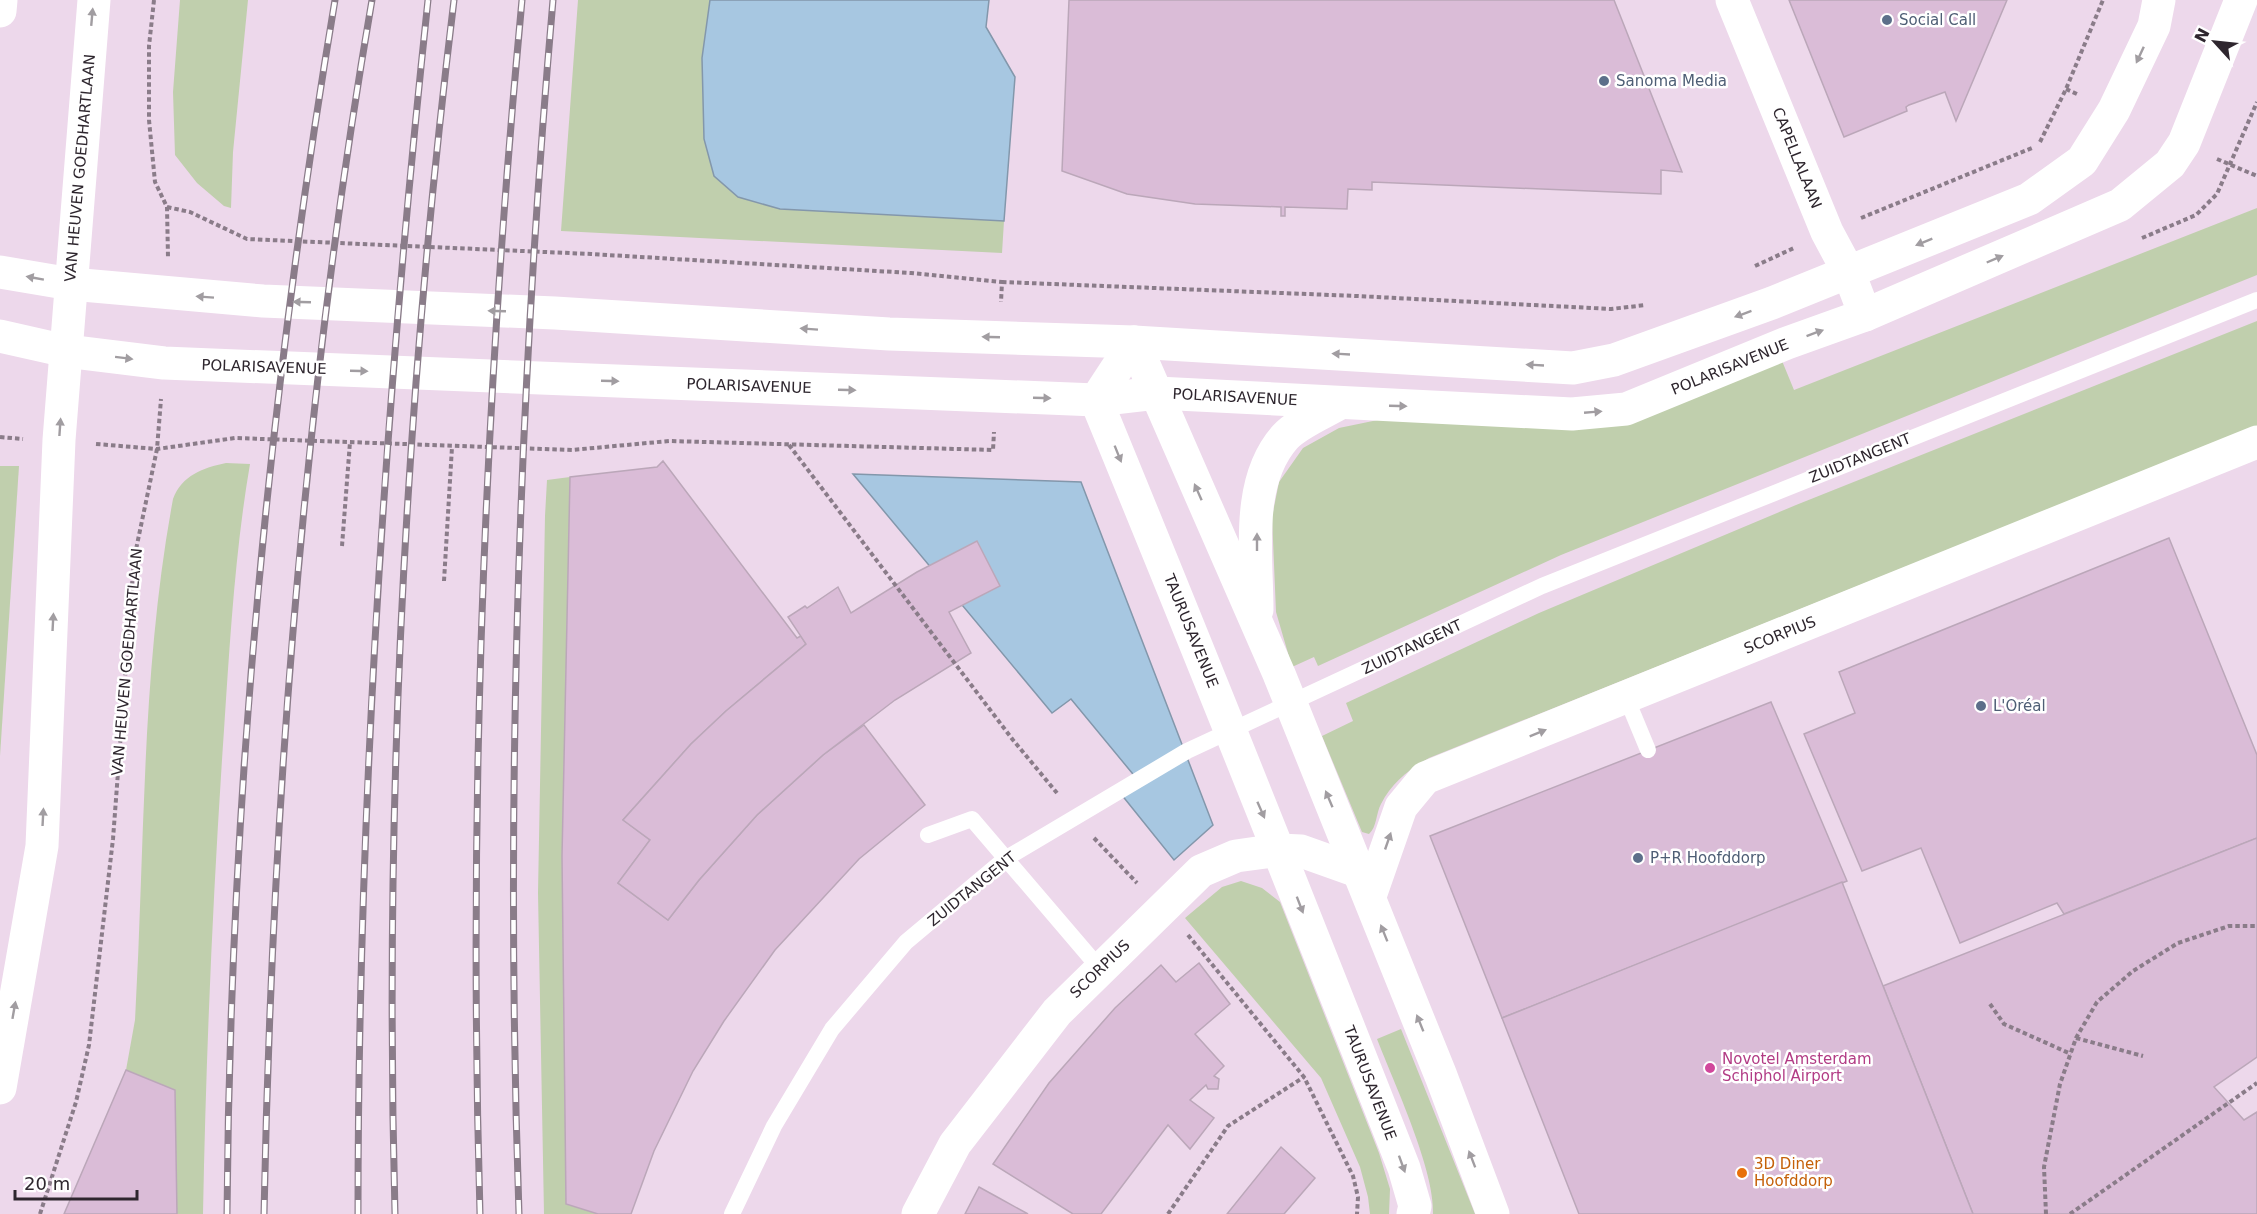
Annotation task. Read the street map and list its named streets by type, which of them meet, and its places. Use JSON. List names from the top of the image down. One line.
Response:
{"streets":{"main road":["CAPELLALAAN","VAN HEUVEN GOEDHARTLAAN","POLARISAVENUE","TAURUSAVENUE","SCORPIUS"],"lane":["ZUIDTANGENT"]},"crossings":[["CAPELLALAAN","POLARISAVENUE"],["VAN HEUVEN GOEDHARTLAAN","POLARISAVENUE"],["POLARISAVENUE","TAURUSAVENUE"],["TAURUSAVENUE","SCORPIUS"]],"one_way":["VAN HEUVEN GOEDHARTLAAN"],"places":["Social Call","Sanoma Media","L'Oréal","P+R Hoofddorp","Novotel Amsterdam Schiphol Airport","3D Diner Hoofddorp"],"scale_bar":"20 m","north":"top left"}
